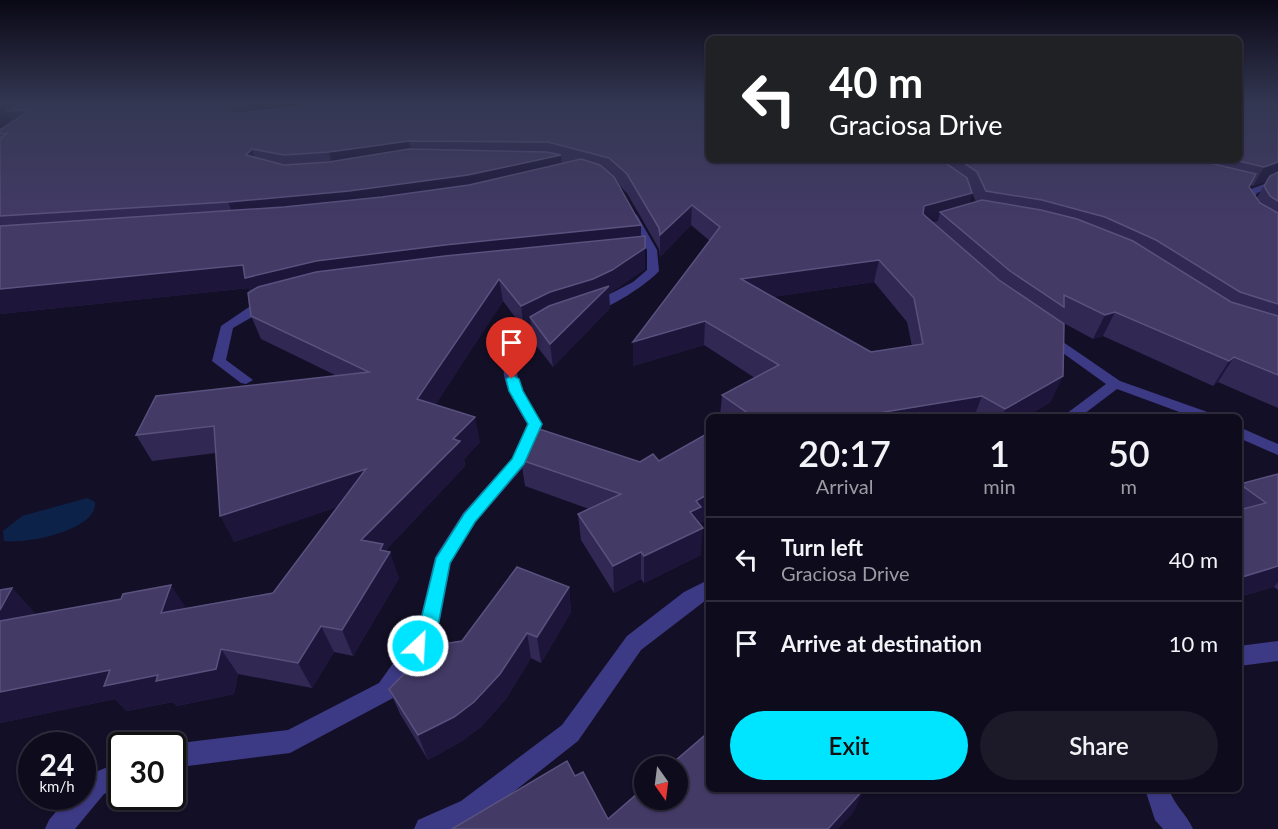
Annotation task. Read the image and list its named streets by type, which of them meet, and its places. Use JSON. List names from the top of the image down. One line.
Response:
{"north":"bottom","page":{"turn":["40 m","Graciosa Drive"],"eta":["20:17","Arrival","1","min","50","m"],"list":[{"name":"Turn left","note":"Graciosa Drive","value":"40 m"},{"name":"Arrive at destination","value":"10 m"}],"buttons":["Exit","Share"],"speed":"24 km/h","limit":"30"}}
